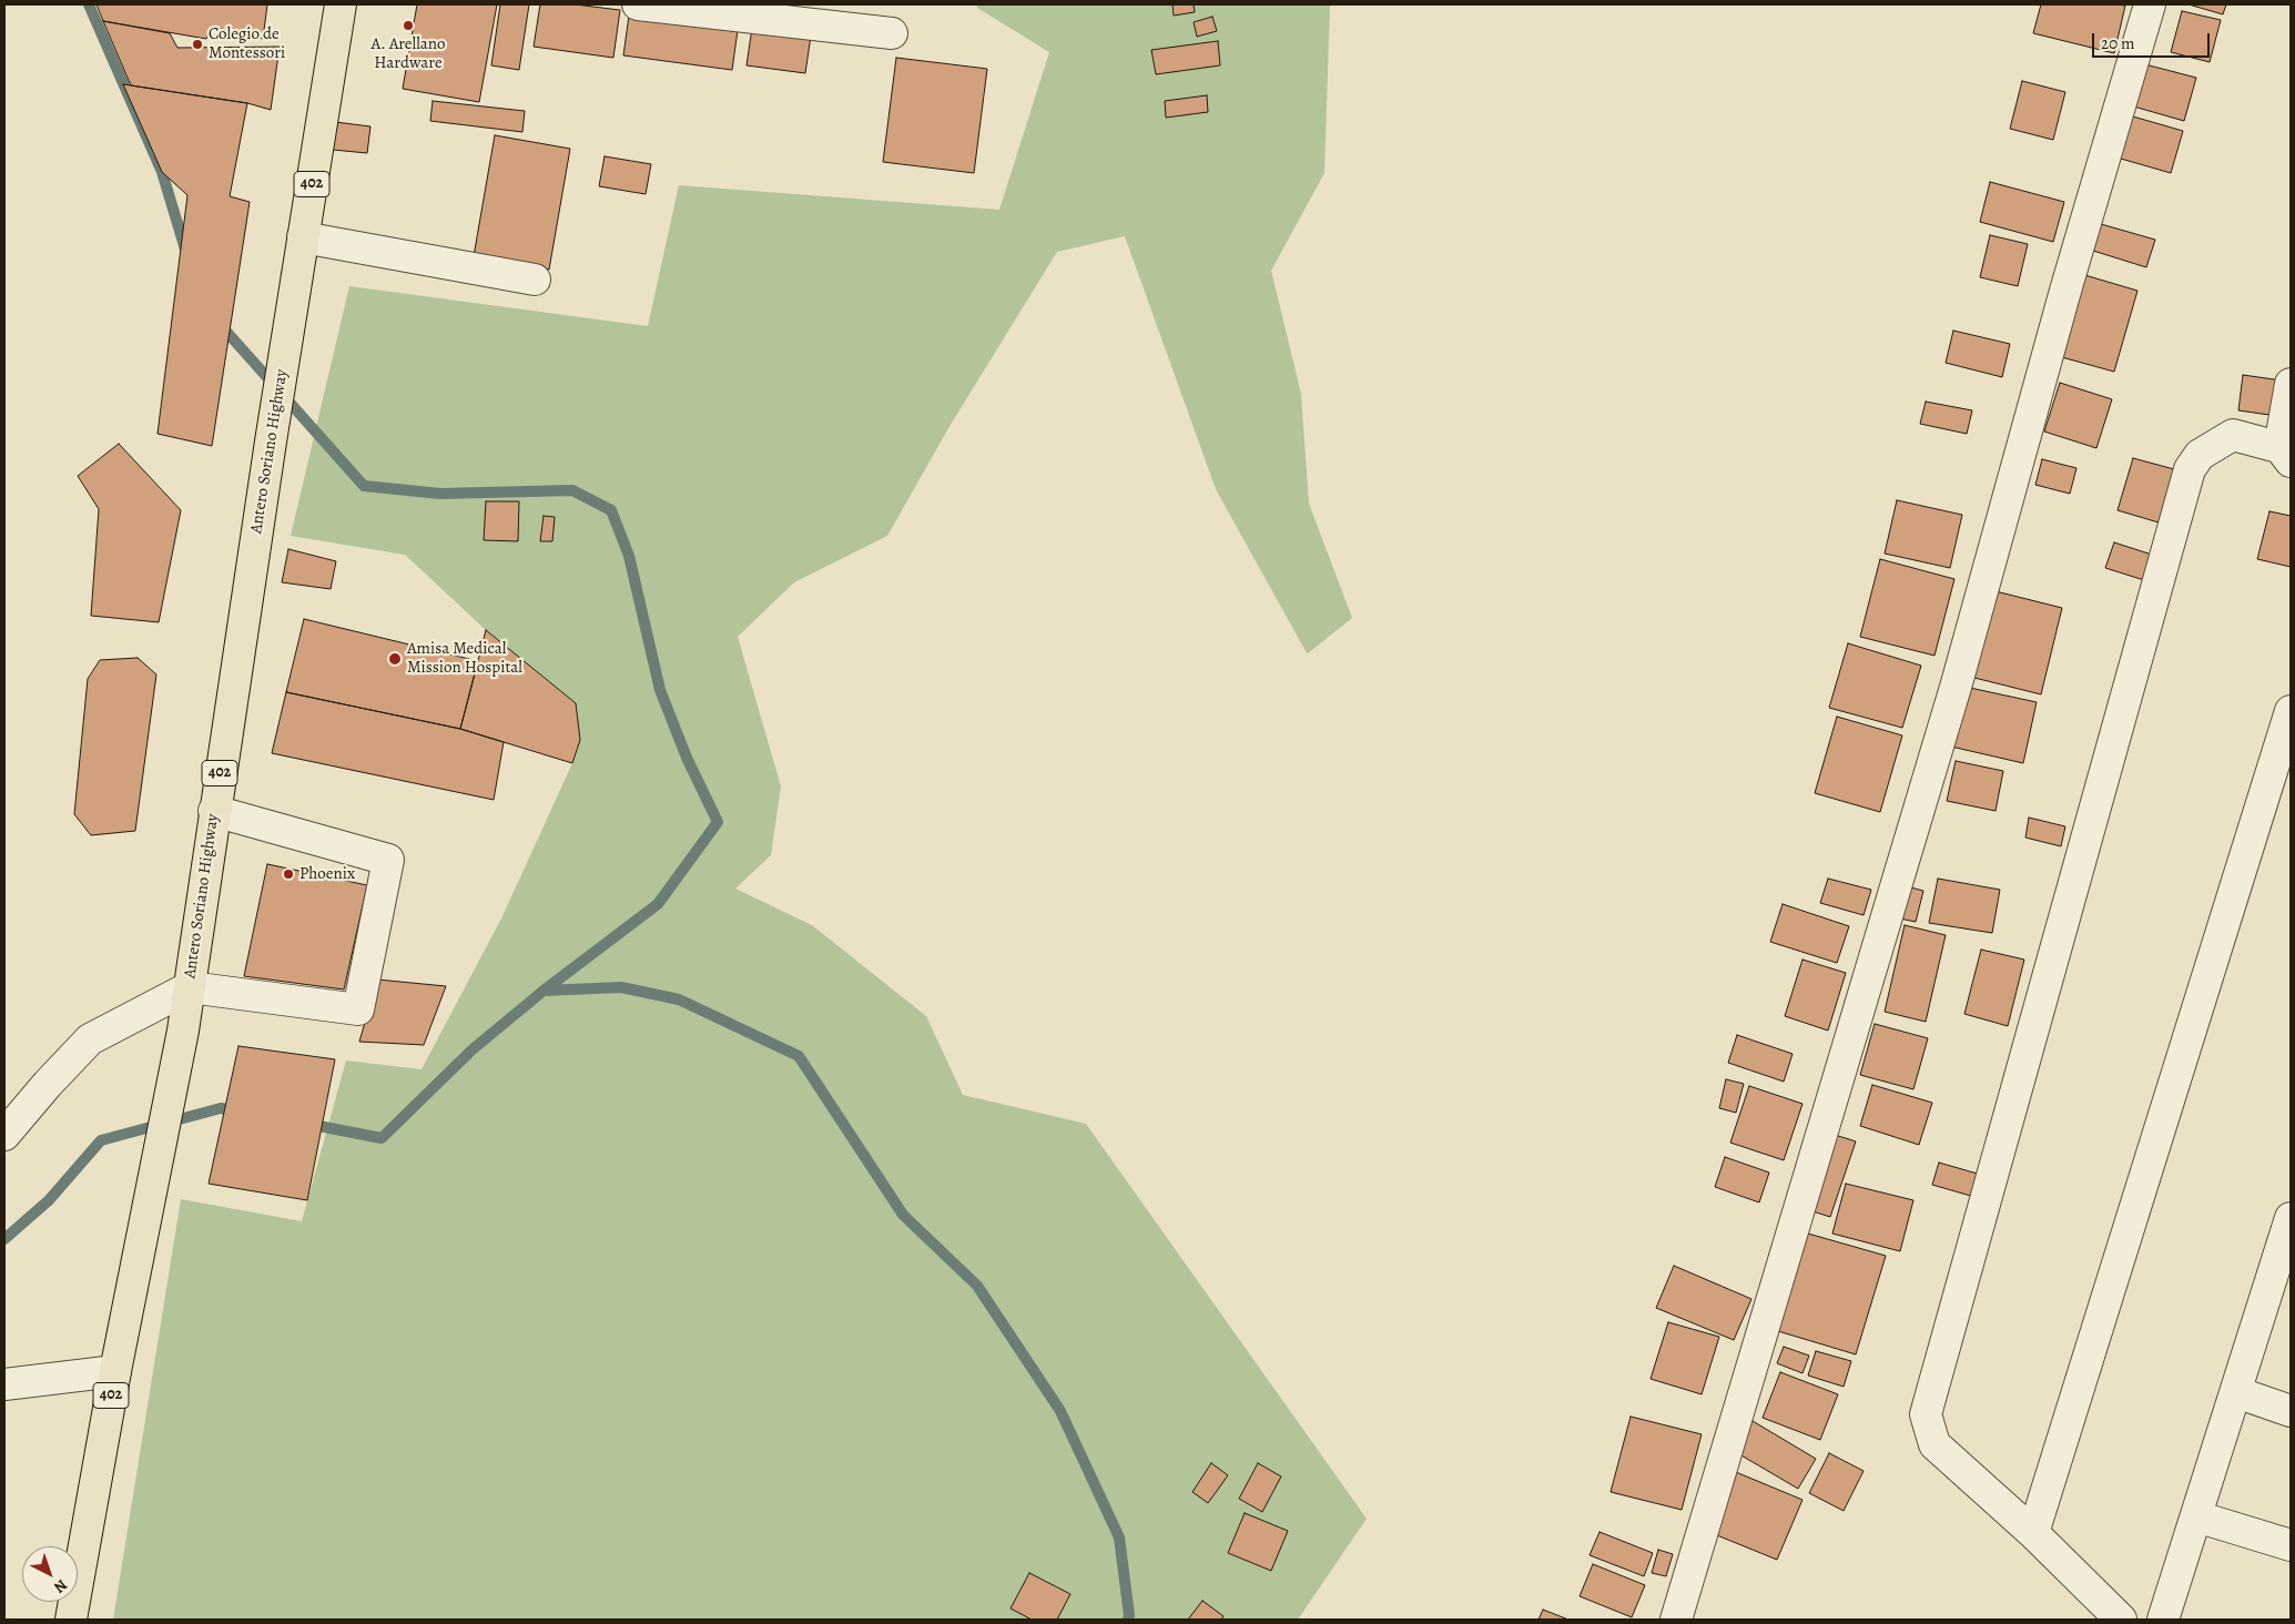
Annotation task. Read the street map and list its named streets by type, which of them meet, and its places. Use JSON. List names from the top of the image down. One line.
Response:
{"streets":{"main road":["402","Antero Soriano Highway"]},"places":["A. Arellano Hardware","Colegio de Montessori","Amisa Medical Mission Hospital","Phoenix"],"scale_bar":"20 m","north":"bottom right"}
